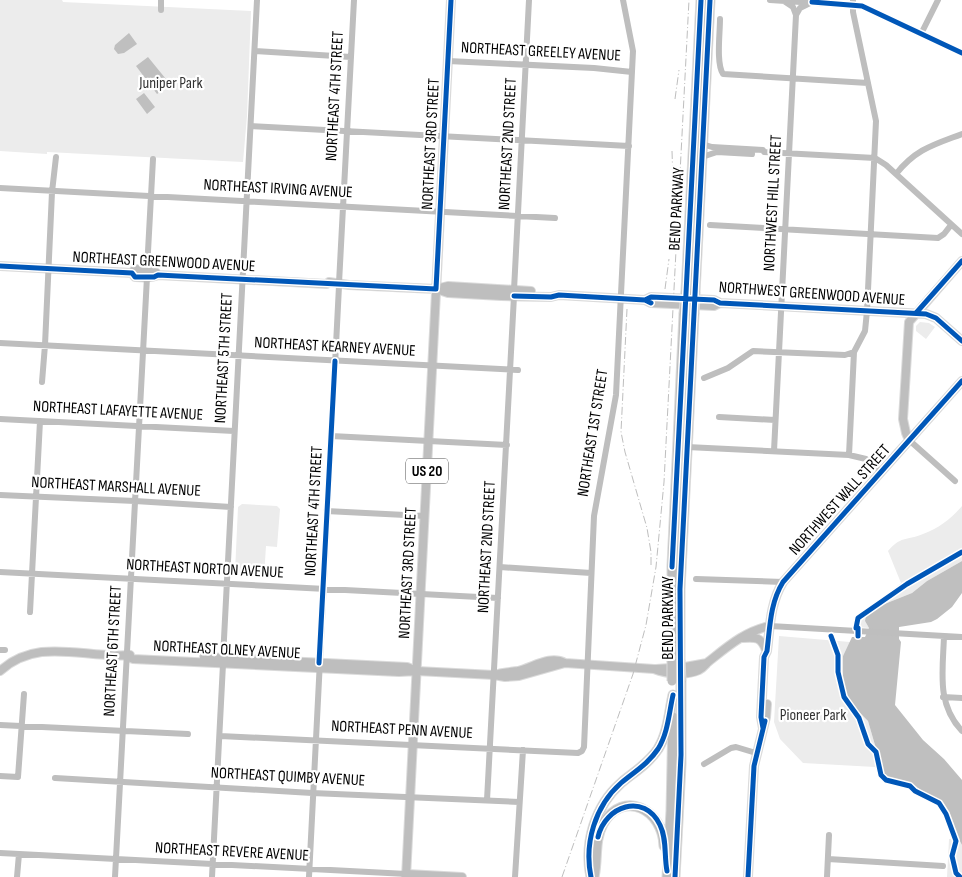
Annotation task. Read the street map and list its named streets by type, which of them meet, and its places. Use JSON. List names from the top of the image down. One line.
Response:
{"streets":{"highway":["BEND PARKWAY"],"main road":["NORTHEAST 3RD STREET","NORTHEAST GREENWOOD AVENUE","NORTHWEST GREENWOOD AVENUE","US 20","NORTHWEST WALL STREET","NORTHEAST OLNEY AVENUE","NORTHEAST REVERE AVENUE"],"street":["NORTHEAST GREELEY AVENUE","NORTHEAST 4TH STREET","NORTHEAST 2ND STREET","NORTHEAST IRVING AVENUE","NORTHWEST HILL STREET","NORTHEAST KEARNEY AVENUE","NORTHEAST 5TH STREET","NORTHEAST LAFAYETTE AVENUE","NORTHEAST 1ST STREET","NORTHEAST MARSHALL AVENUE","NORTHEAST NORTON AVENUE","NORTHEAST 6TH STREET","NORTHEAST PENN AVENUE","NORTHEAST QUIMBY AVENUE"]},"crossings":[["NORTHEAST GREELEY AVENUE","NORTHEAST 3RD STREET"],["NORTHEAST GREELEY AVENUE","NORTHEAST 2ND STREET"],["NORTHEAST GREELEY AVENUE","NORTHEAST 1ST STREET"],["NORTHEAST 4TH STREET","NORTHEAST IRVING AVENUE"],["NORTHEAST 4TH STREET","NORTHEAST GREENWOOD AVENUE"],["NORTHEAST 4TH STREET","NORTHEAST KEARNEY AVENUE"],["NORTHEAST 4TH STREET","NORTHEAST NORTON AVENUE"],["NORTHEAST 4TH STREET","NORTHEAST OLNEY AVENUE"],["NORTHEAST 4TH STREET","NORTHEAST PENN AVENUE"],["NORTHEAST 4TH STREET","NORTHEAST QUIMBY AVENUE"],["NORTHEAST 4TH STREET","NORTHEAST REVERE AVENUE"],["NORTHEAST 3RD STREET","NORTHEAST IRVING AVENUE"],["NORTHEAST 3RD STREET","NORTHEAST GREENWOOD AVENUE"],["NORTHEAST 3RD STREET","NORTHEAST KEARNEY AVENUE"],["NORTHEAST 3RD STREET","NORTHEAST NORTON AVENUE"],["NORTHEAST 3RD STREET","NORTHEAST OLNEY AVENUE"],["NORTHEAST 3RD STREET","NORTHEAST PENN AVENUE"],["NORTHEAST 3RD STREET","NORTHEAST QUIMBY AVENUE"],["NORTHEAST 3RD STREET","NORTHEAST REVERE AVENUE"],["NORTHEAST 2ND STREET","NORTHEAST IRVING AVENUE"],["NORTHEAST 2ND STREET","NORTHEAST GREENWOOD AVENUE"],["NORTHEAST 2ND STREET","NORTHEAST KEARNEY AVENUE"],["NORTHEAST 2ND STREET","NORTHEAST NORTON AVENUE"],["NORTHEAST 2ND STREET","NORTHEAST OLNEY AVENUE"],["NORTHEAST 2ND STREET","NORTHEAST PENN AVENUE"],["NORTHEAST 2ND STREET","NORTHEAST QUIMBY AVENUE"],["NORTHEAST IRVING AVENUE","NORTHEAST 5TH STREET"],["NORTHEAST IRVING AVENUE","NORTHEAST 6TH STREET"],["NORTHWEST HILL STREET","NORTHWEST GREENWOOD AVENUE"],["BEND PARKWAY","NORTHEAST GREENWOOD AVENUE"],["BEND PARKWAY","NORTHWEST GREENWOOD AVENUE"],["BEND PARKWAY","NORTHEAST OLNEY AVENUE"],["NORTHEAST GREENWOOD AVENUE","NORTHWEST GREENWOOD AVENUE"],["NORTHEAST GREENWOOD AVENUE","NORTHEAST 5TH STREET"],["NORTHEAST GREENWOOD AVENUE","NORTHEAST 1ST STREET"],["NORTHEAST GREENWOOD AVENUE","NORTHEAST 6TH STREET"],["NORTHEAST KEARNEY AVENUE","NORTHEAST 5TH STREET"],["NORTHEAST KEARNEY AVENUE","NORTHEAST 6TH STREET"],["NORTHEAST 5TH STREET","NORTHEAST LAFAYETTE AVENUE"],["NORTHEAST 5TH STREET","NORTHEAST MARSHALL AVENUE"],["NORTHEAST 5TH STREET","NORTHEAST NORTON AVENUE"],["NORTHEAST 5TH STREET","NORTHEAST OLNEY AVENUE"],["NORTHEAST 5TH STREET","NORTHEAST PENN AVENUE"],["NORTHEAST 5TH STREET","NORTHEAST QUIMBY AVENUE"],["NORTHEAST 5TH STREET","NORTHEAST REVERE AVENUE"],["NORTHEAST LAFAYETTE AVENUE","NORTHEAST 6TH STREET"],["NORTHEAST 1ST STREET","NORTHEAST OLNEY AVENUE"],["NORTHEAST 1ST STREET","NORTHEAST PENN AVENUE"],["NORTHEAST MARSHALL AVENUE","NORTHEAST 6TH STREET"],["NORTHEAST NORTON AVENUE","NORTHEAST 6TH STREET"],["NORTHEAST OLNEY AVENUE","NORTHEAST 6TH STREET"],["NORTHEAST 6TH STREET","NORTHEAST QUIMBY AVENUE"],["NORTHEAST 6TH STREET","NORTHEAST REVERE AVENUE"]],"parks":["Juniper Park","Pioneer Park"]}
